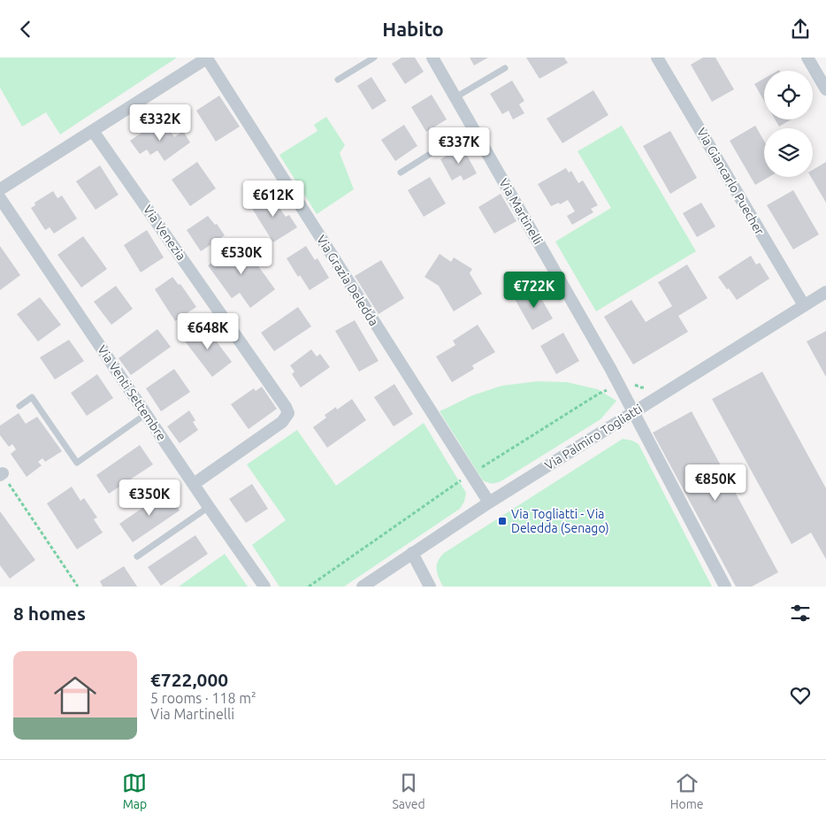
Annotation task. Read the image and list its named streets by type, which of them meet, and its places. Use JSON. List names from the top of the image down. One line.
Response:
{"streets":{"street":["Via Giancarlo Puecher","Via Martinelli","Via Venezia","Via Grazia Deledda","Via Venti Settembre","Via Palmiro Togliatti"]},"crossings":[["Via Giancarlo Puecher","Via Palmiro Togliatti"],["Via Martinelli","Via Palmiro Togliatti"],["Via Venezia","Via Venti Settembre"],["Via Grazia Deledda","Via Palmiro Togliatti"]],"places":{"transit":["Via Togliatti - Via Deledda (Senago)"]},"page":{"header":"Habito","price":["€332K","€337K","€612K","€530K","€722K","€648K","€850K","€350K"],"heading":"8 homes","list":[{"name":"€722,000","note":"5 rooms · 118 m² · Via Martinelli"}],"tabs":["Map","Saved","Home"]}}
